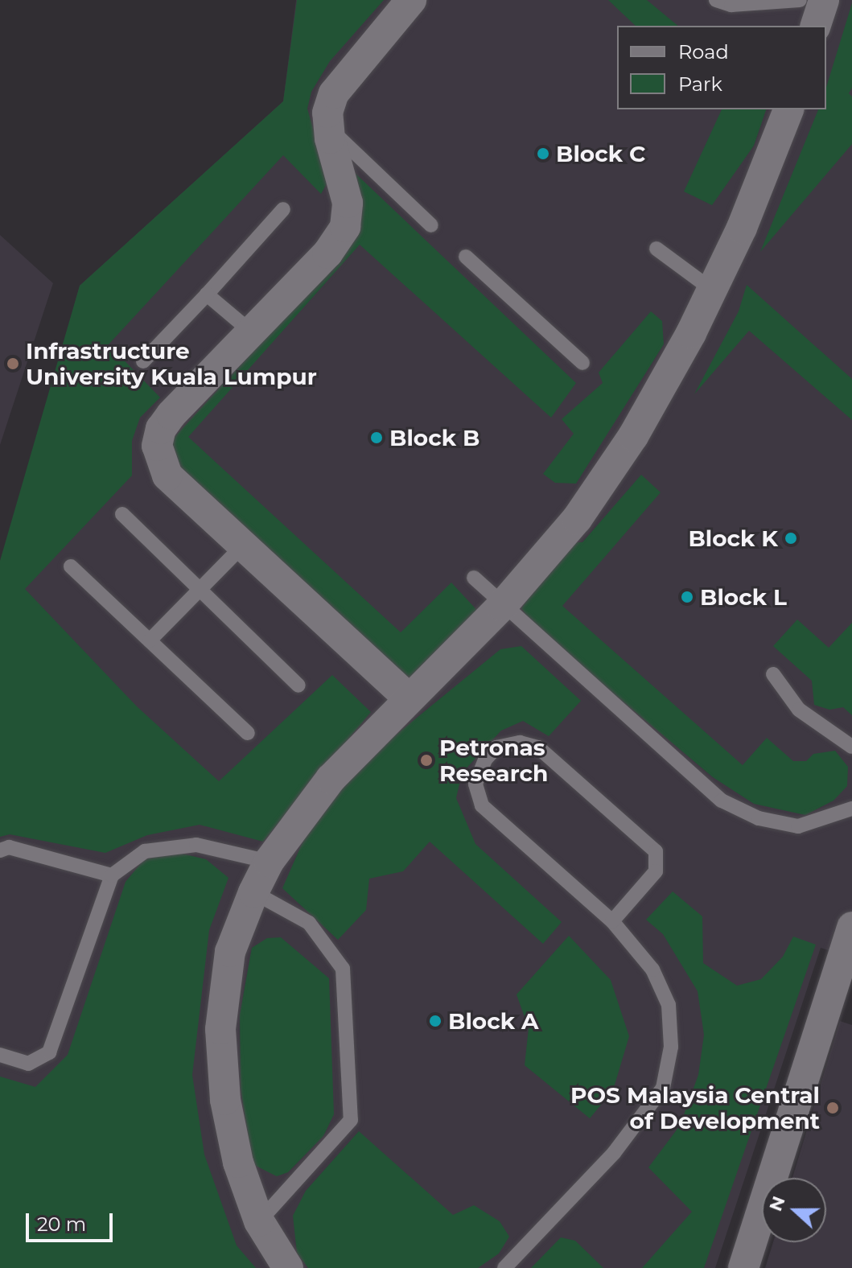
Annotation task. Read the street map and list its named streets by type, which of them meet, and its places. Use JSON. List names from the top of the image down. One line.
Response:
{"places":["Block C","Infrastructure University Kuala Lumpur","Block B","Block K","Block L","Petronas Research","Block A","POS Malaysia Central of Development"],"legend":["Road","Park"],"scale_bar":"20 m","north":"left"}
